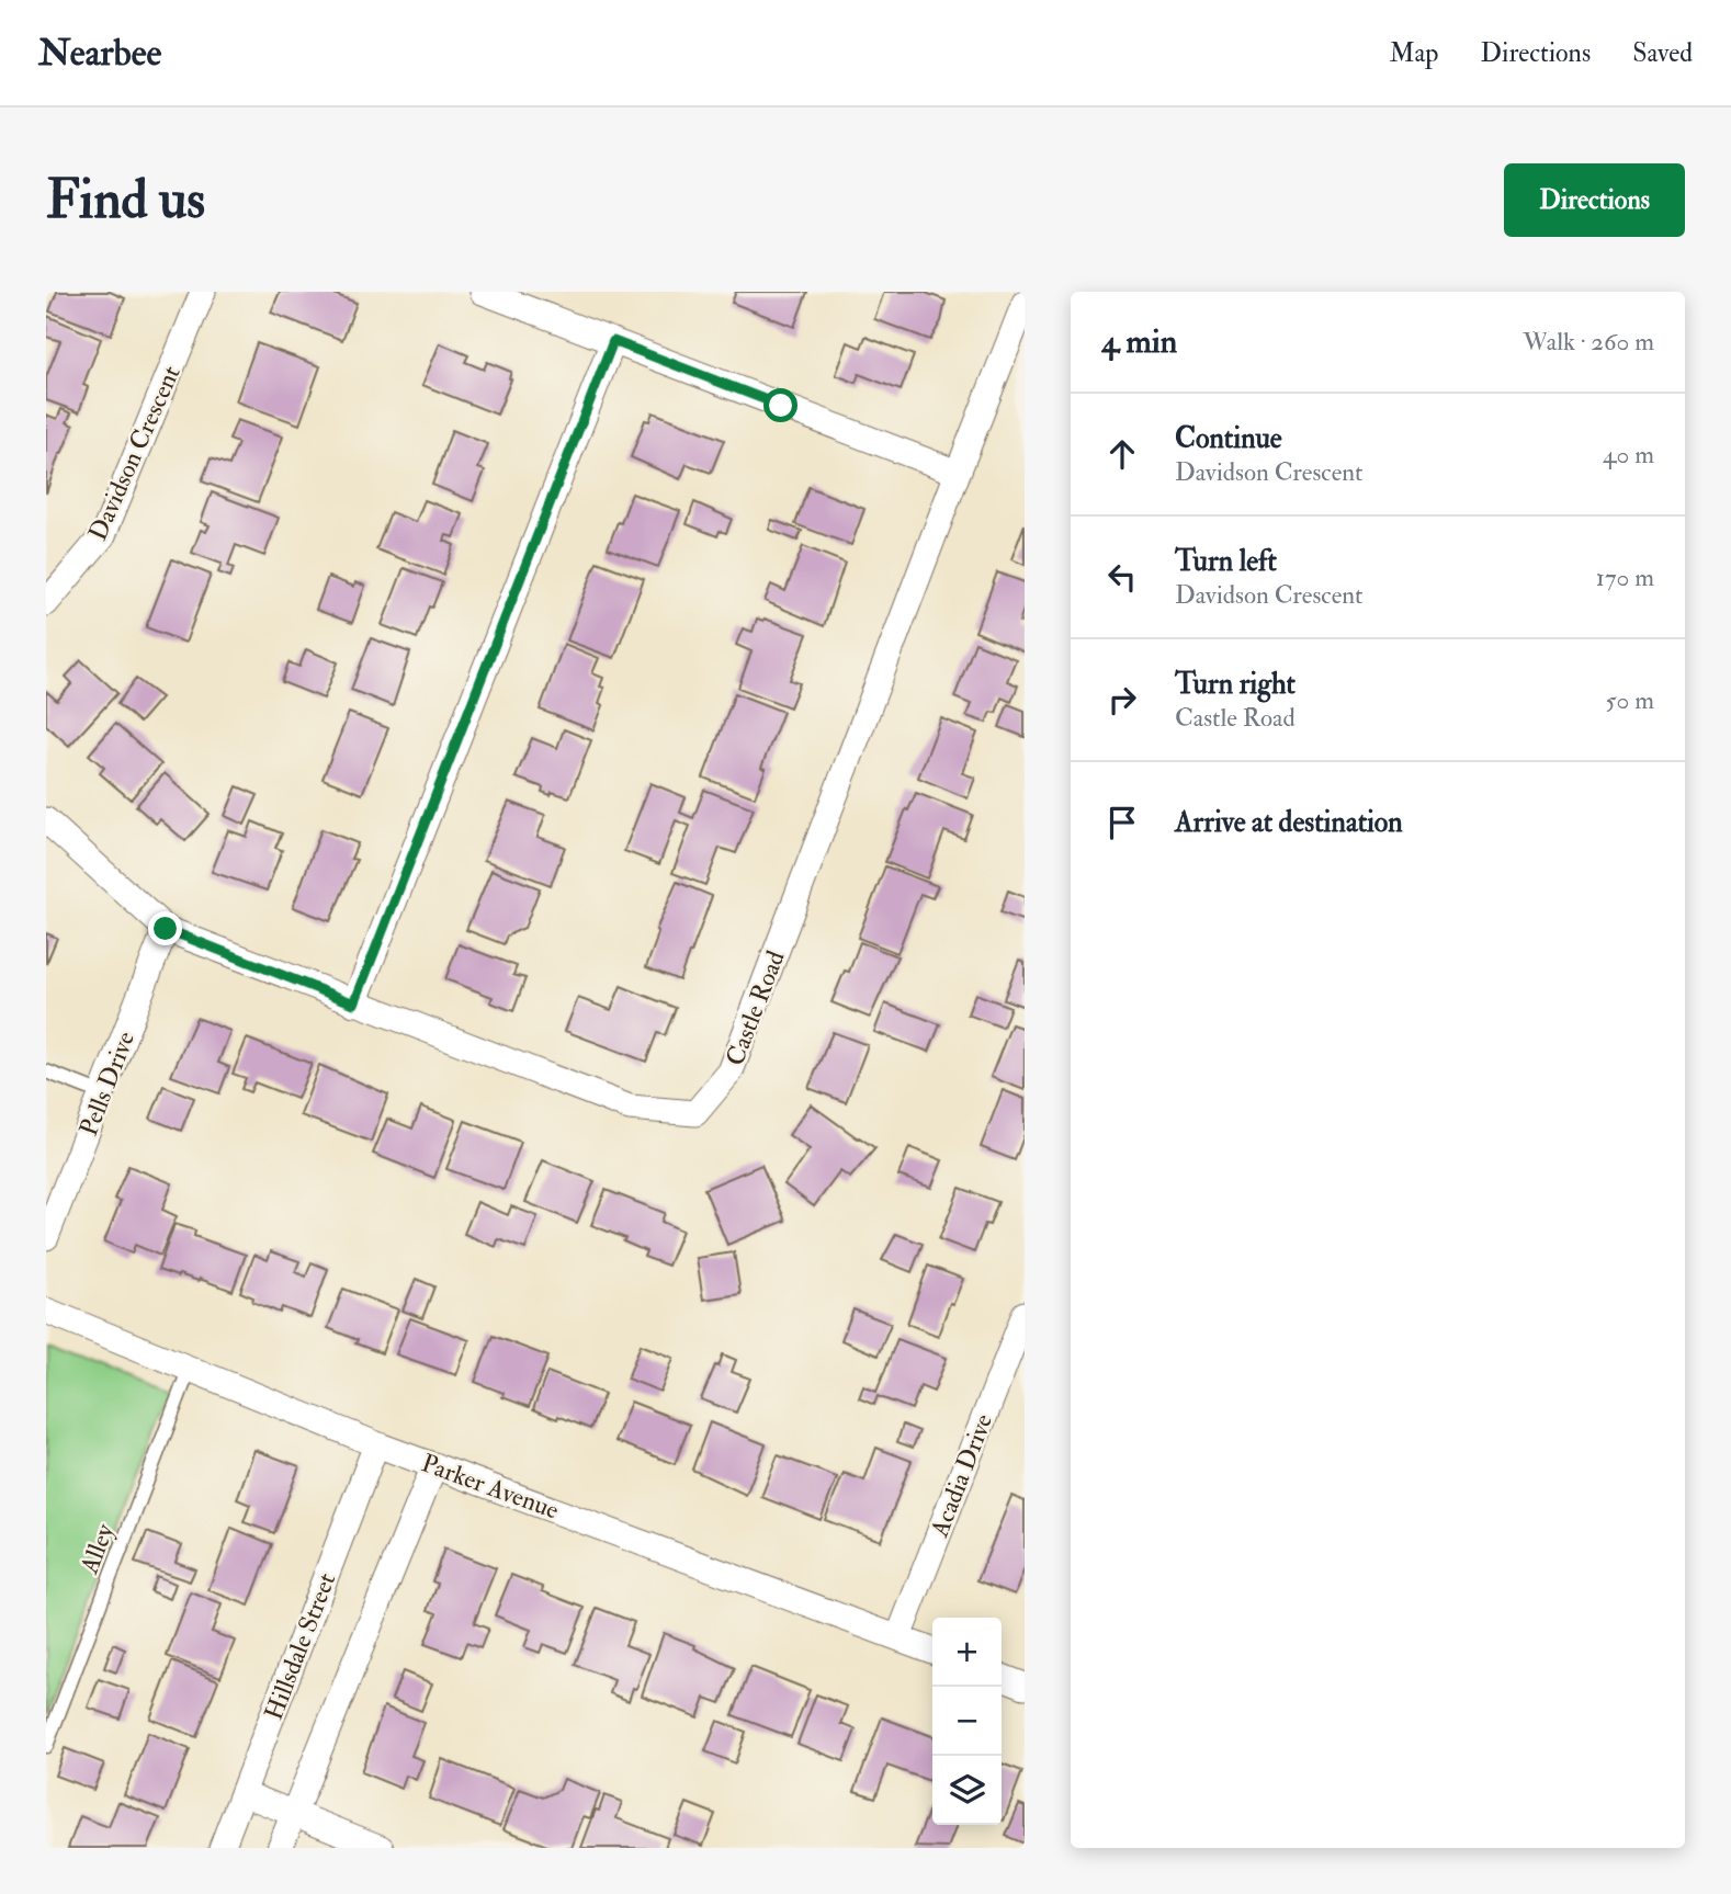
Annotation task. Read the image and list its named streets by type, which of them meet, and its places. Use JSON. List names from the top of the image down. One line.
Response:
{"streets":{"street":["Davidson Crescent","Castle Road","Pells Drive","Acadia Drive","Parker Avenue","Hillsdale Street"],"lane":["Alley"]},"crossings":[["Castle Road","Pells Drive"],["Acadia Drive","Parker Avenue"],["Parker Avenue","Alley"],["Parker Avenue","Hillsdale Street"]],"page":{"header":"Nearbee","nav":["Map","Directions","Saved"],"buttons":"Directions","title":"Find us","heading":["4 min","Walk · 260 m"],"list":[["Continue","Davidson Crescent","40 m"],["Turn left","Davidson Crescent","170 m"],["Turn right","Castle Road","50 m"],"Arrive at destination"],"map_buttons":["+","−"]}}
